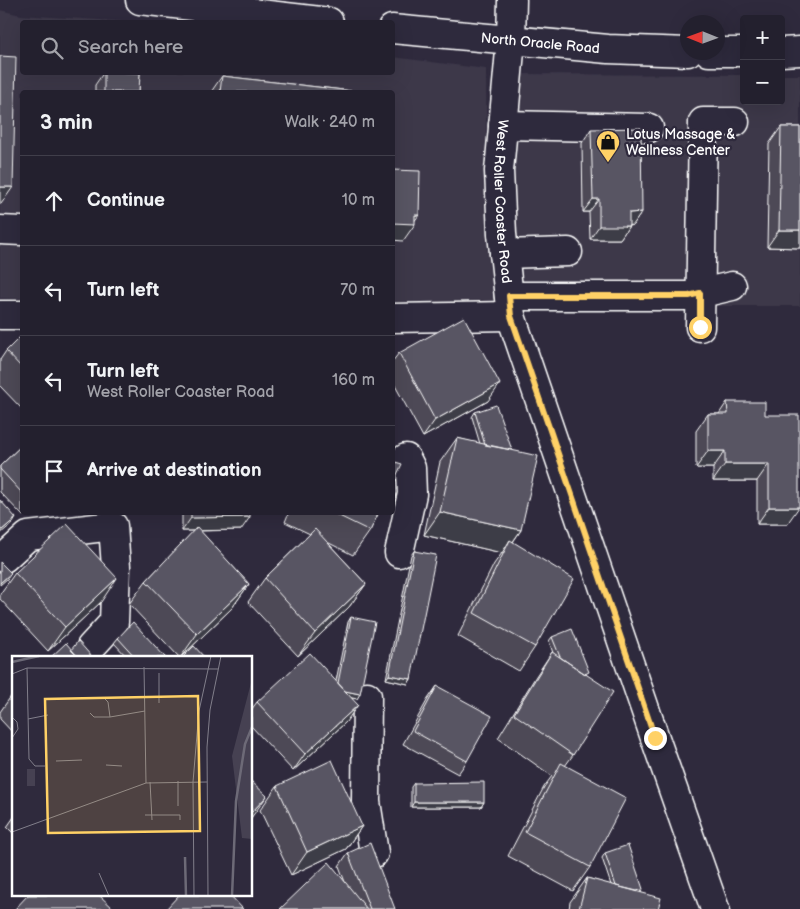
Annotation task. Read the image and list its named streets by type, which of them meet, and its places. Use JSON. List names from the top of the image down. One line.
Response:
{"streets":{"main road":["North Oracle Road","West Roller Coaster Road"]},"crossings":[["North Oracle Road","West Roller Coaster Road"]],"places":{"shop":["Lotus Massage & Wellness Center"]},"north":"left","page":{"map_buttons":["+","−"],"search":"Search here","heading":["3 min","Walk · 240 m"],"list":[["Continue","10 m"],["Turn left","70 m"],["Turn left","West Roller Coaster Road","160 m"],"Arrive at destination"]}}
